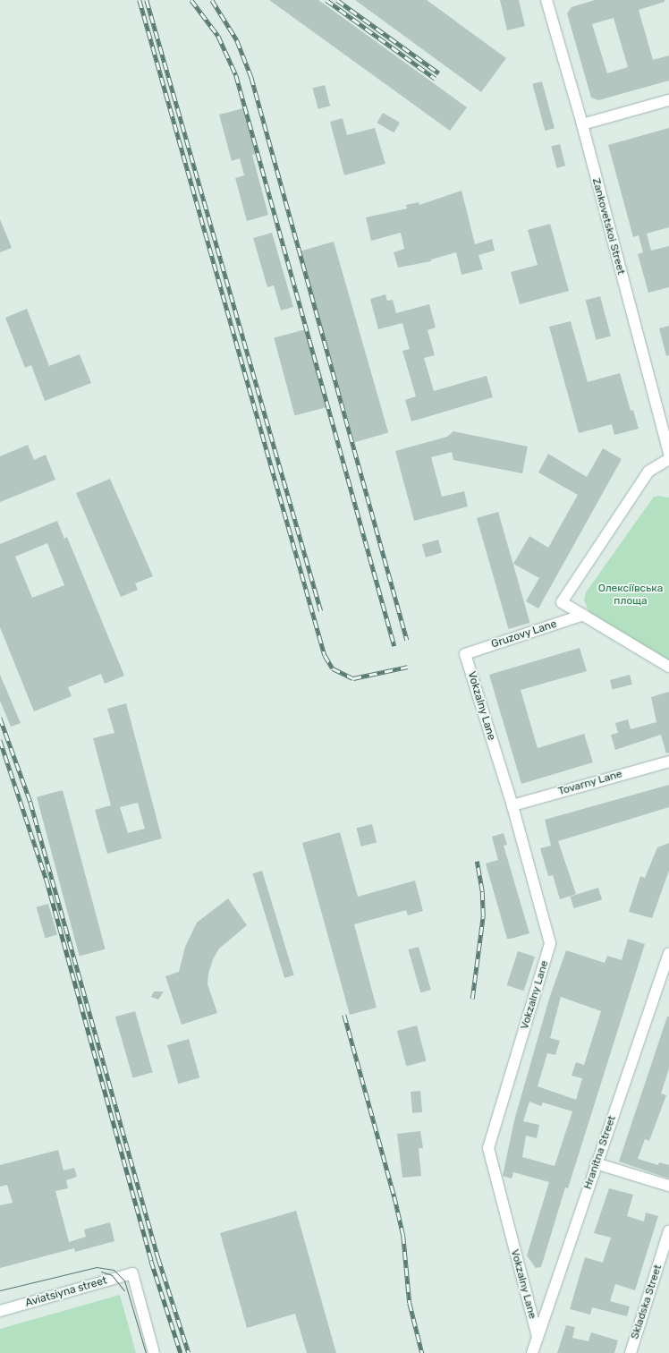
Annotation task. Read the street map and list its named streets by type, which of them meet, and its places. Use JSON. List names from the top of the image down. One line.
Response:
{"streets":{"street":["Zankovetskoi Street","Gruzovy Lane","Vokzalny Lane","Tovarny Lane","Hranitna Street","Aviatsiyna street","Skladska Street"]},"crossings":[["Gruzovy Lane","Vokzalny Lane"],["Vokzalny Lane","Tovarny Lane"],["Vokzalny Lane","Hranitna Street"]],"parks":["Олексіївська площа"]}
